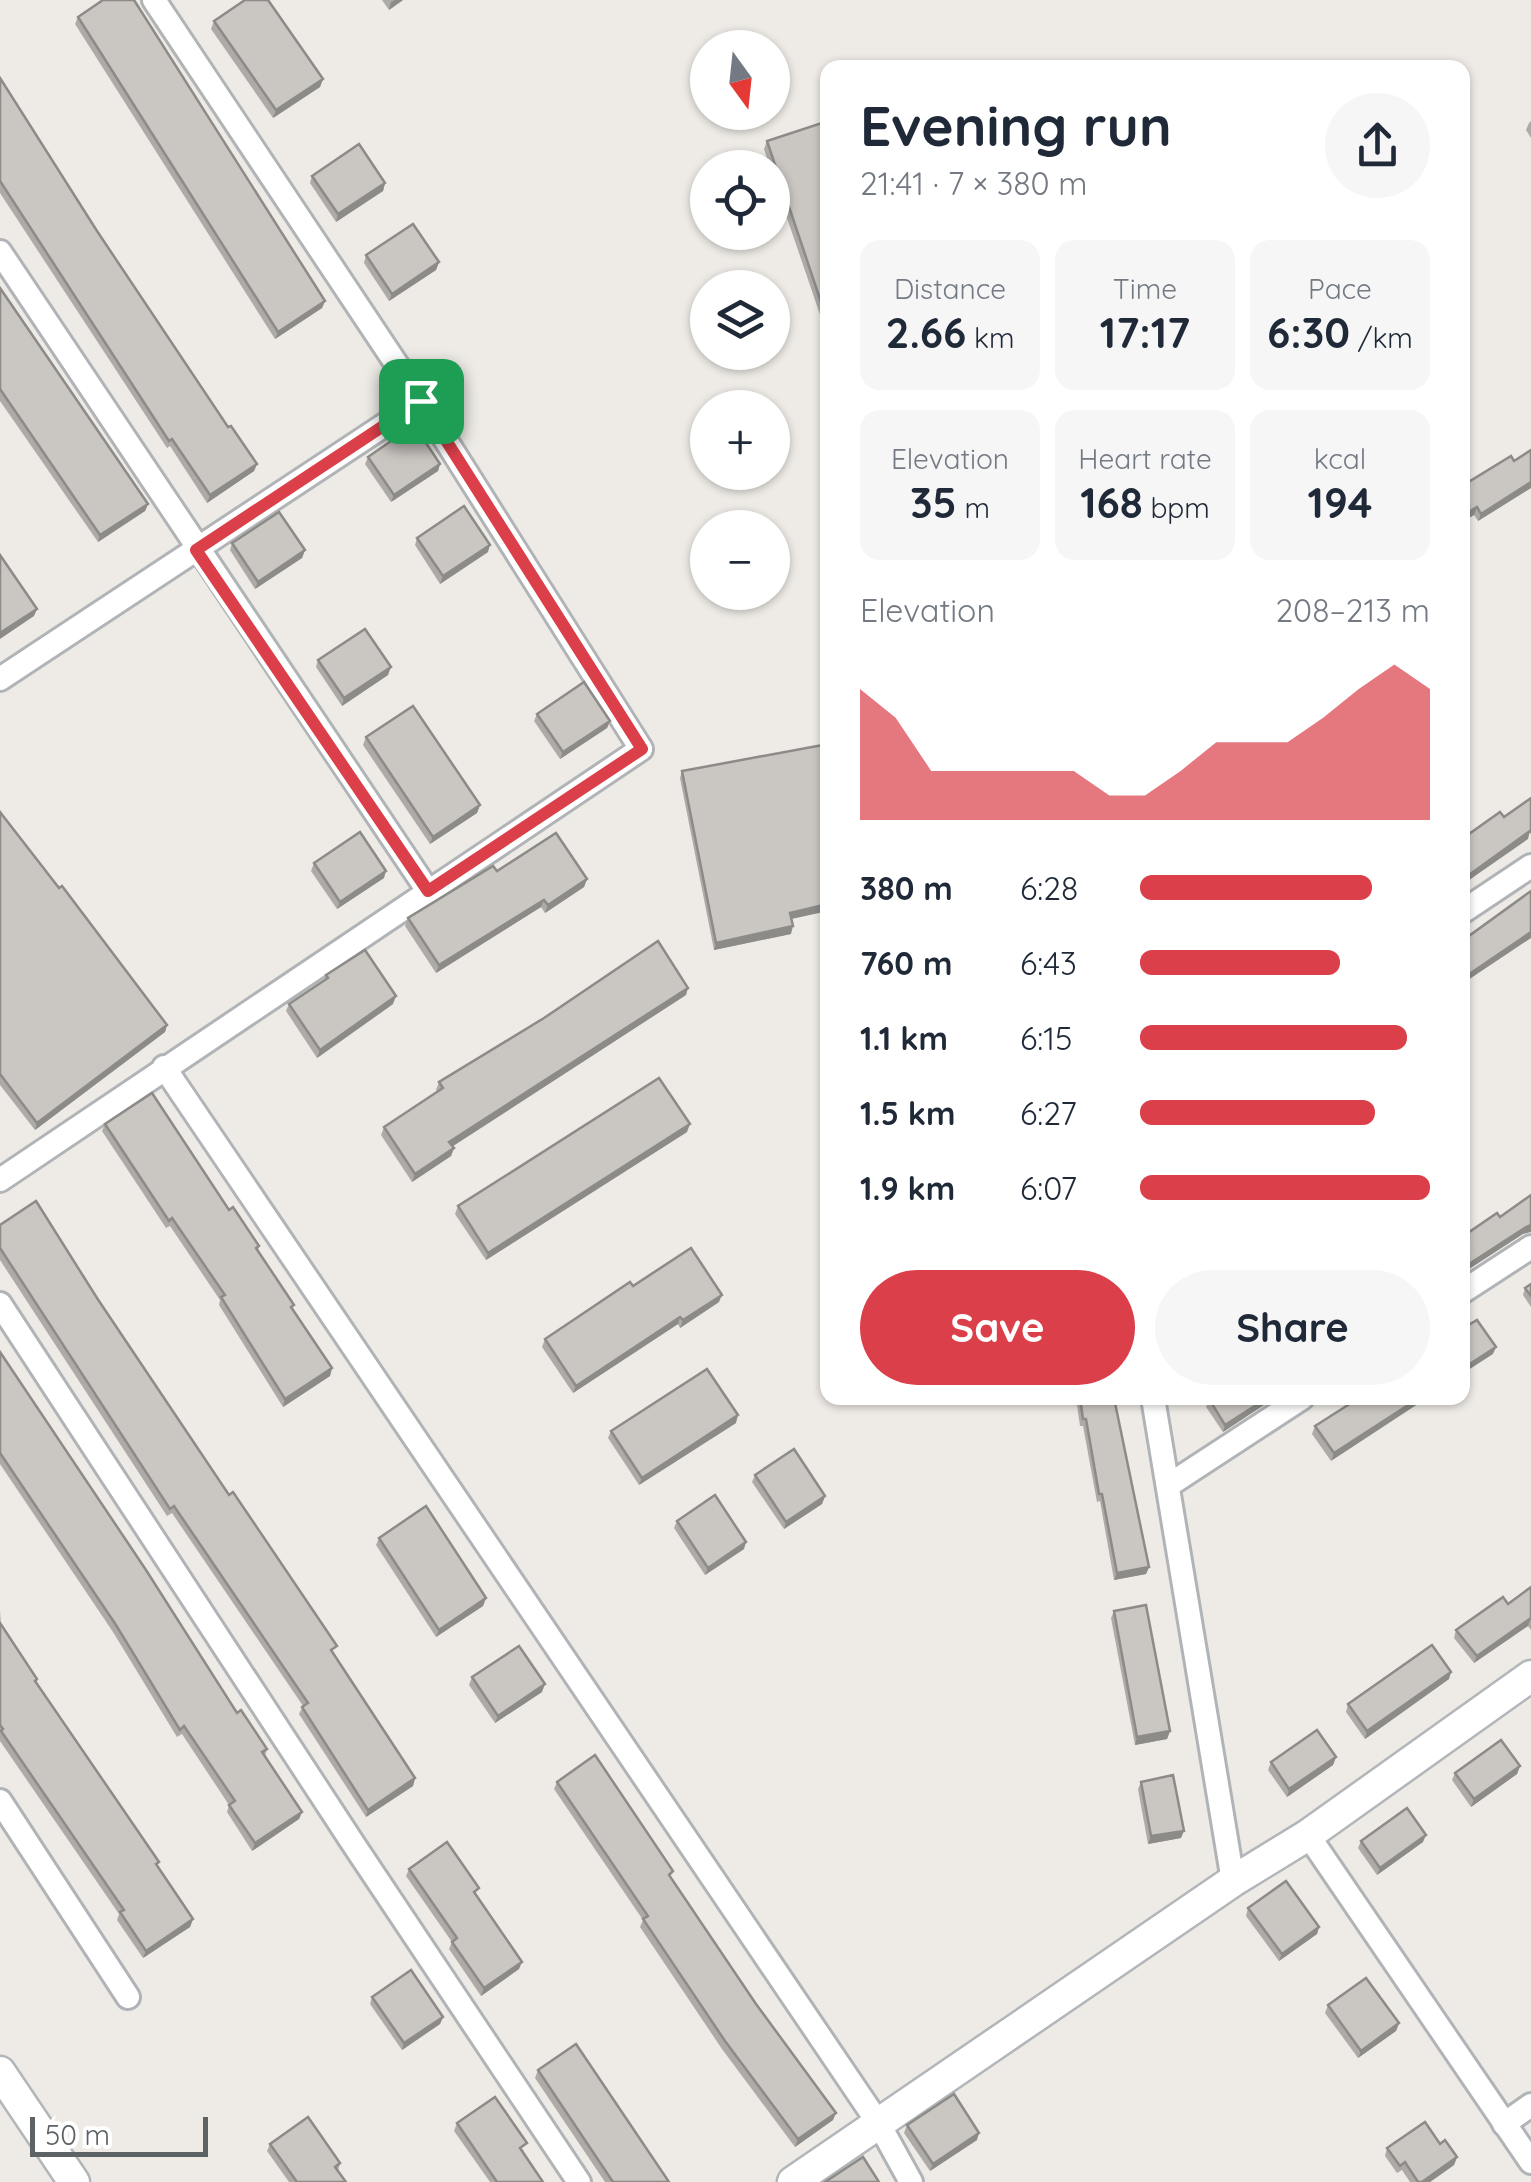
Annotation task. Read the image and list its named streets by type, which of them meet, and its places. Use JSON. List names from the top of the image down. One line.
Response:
{"scale_bar":"50 m","north":"bottom","page":{"map_buttons":["+","−"],"heading":["Evening run","21:41 · 7 × 380 m"],"stats":[["Distance","2.66 km"],["Time","17:17"],["Pace","6:30 /km"],["Elevation","35 m"],["Heart rate","168 bpm"],["kcal","194"]],"chart":["Elevation","208–213 m"],"list":[{"name":"380 m","note":"6:28"},{"name":"760 m","note":"6:43"},{"name":"1.1 km","note":"6:15"},{"name":"1.5 km","note":"6:27"},{"name":"1.9 km","note":"6:07"}],"buttons":["Save","Share"],"scale":"50 m"}}
